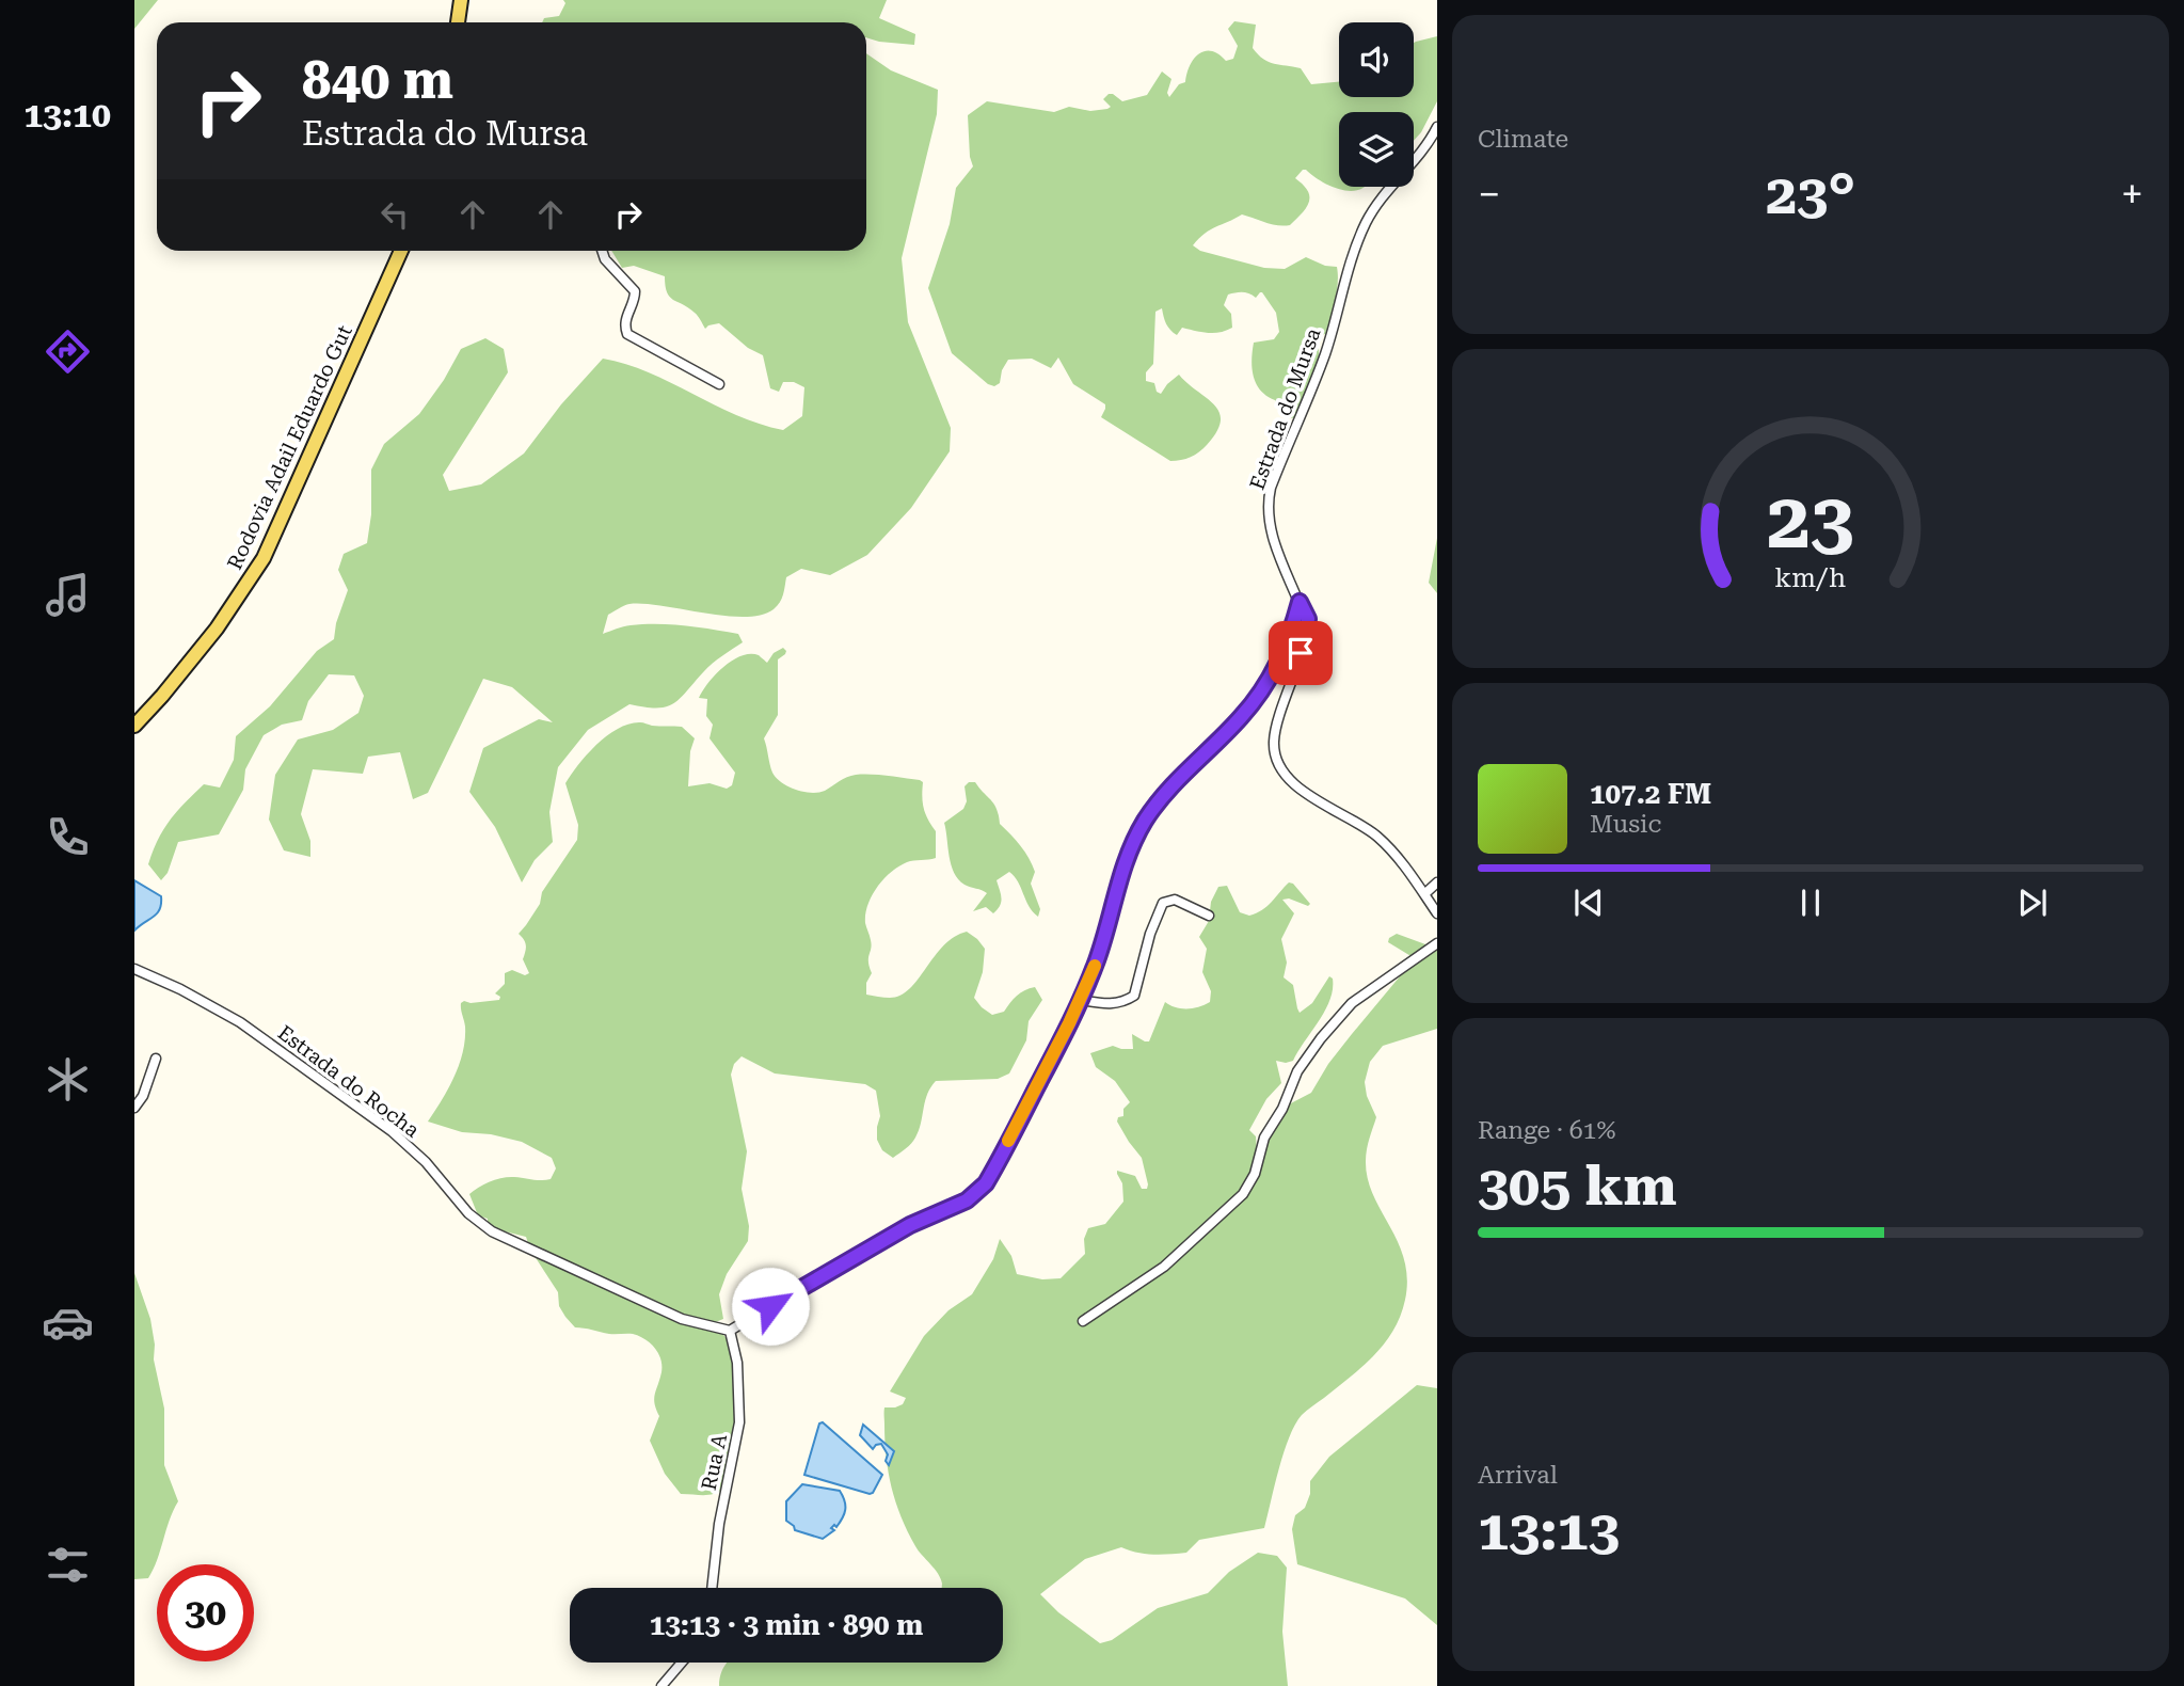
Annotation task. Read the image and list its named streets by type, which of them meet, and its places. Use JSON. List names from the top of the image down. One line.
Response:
{"streets":{"main road":["Rodovia Adail Eduardo Gut"],"street":["Estrada do Mursa","Estrada do Rocha","Rua A"]},"crossings":[["Estrada do Rocha","Rua A"]],"page":{"tabs":"13:10","tile":["Climate",["Range · 61%","305 km"],["Arrival","13:13"]],"turn":["840 m","Estrada do Mursa"],"heat":["−","23°","+"],"song":["107.2 FM","Music"],"limit":"30","trip":"13:13 · 3 min · 890 m","gauge":["23","km/h"]}}
